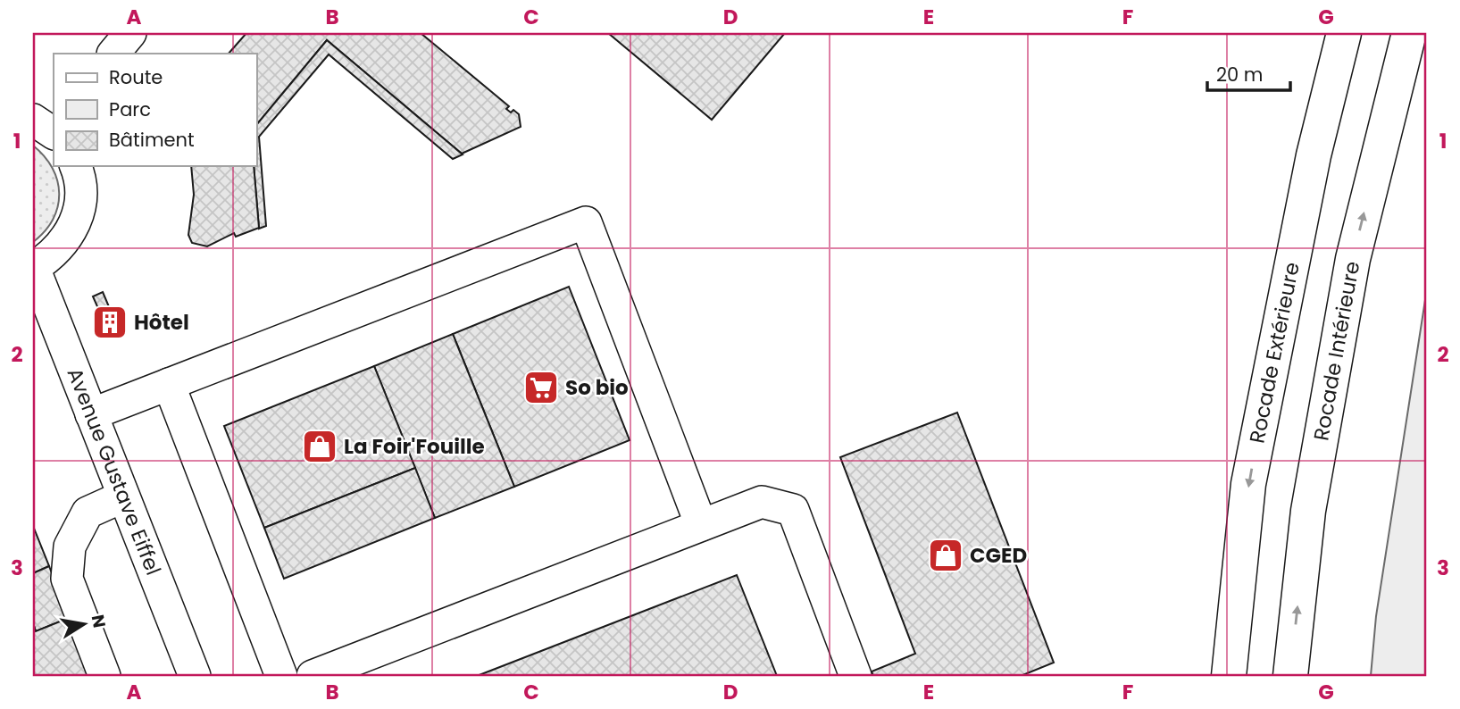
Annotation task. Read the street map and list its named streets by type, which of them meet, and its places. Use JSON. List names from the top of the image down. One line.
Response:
{"streets":{"highway":["Rocade Intérieure","Rocade Extérieure"],"street":["Avenue Gustave Eiffel"]},"one_way":["Rocade Intérieure","Rocade Extérieure"],"places":{"building":["Hôtel"],"supermarket":["So bio"],"shop":["La Foir'Fouille","CGED"]},"legend":["Route","Parc","Bâtiment"],"scale_bar":"20 m","north":"right","grid":{"columns":["A","B","C","D","E","F","G"],"rows":["1","2","3"]}}
